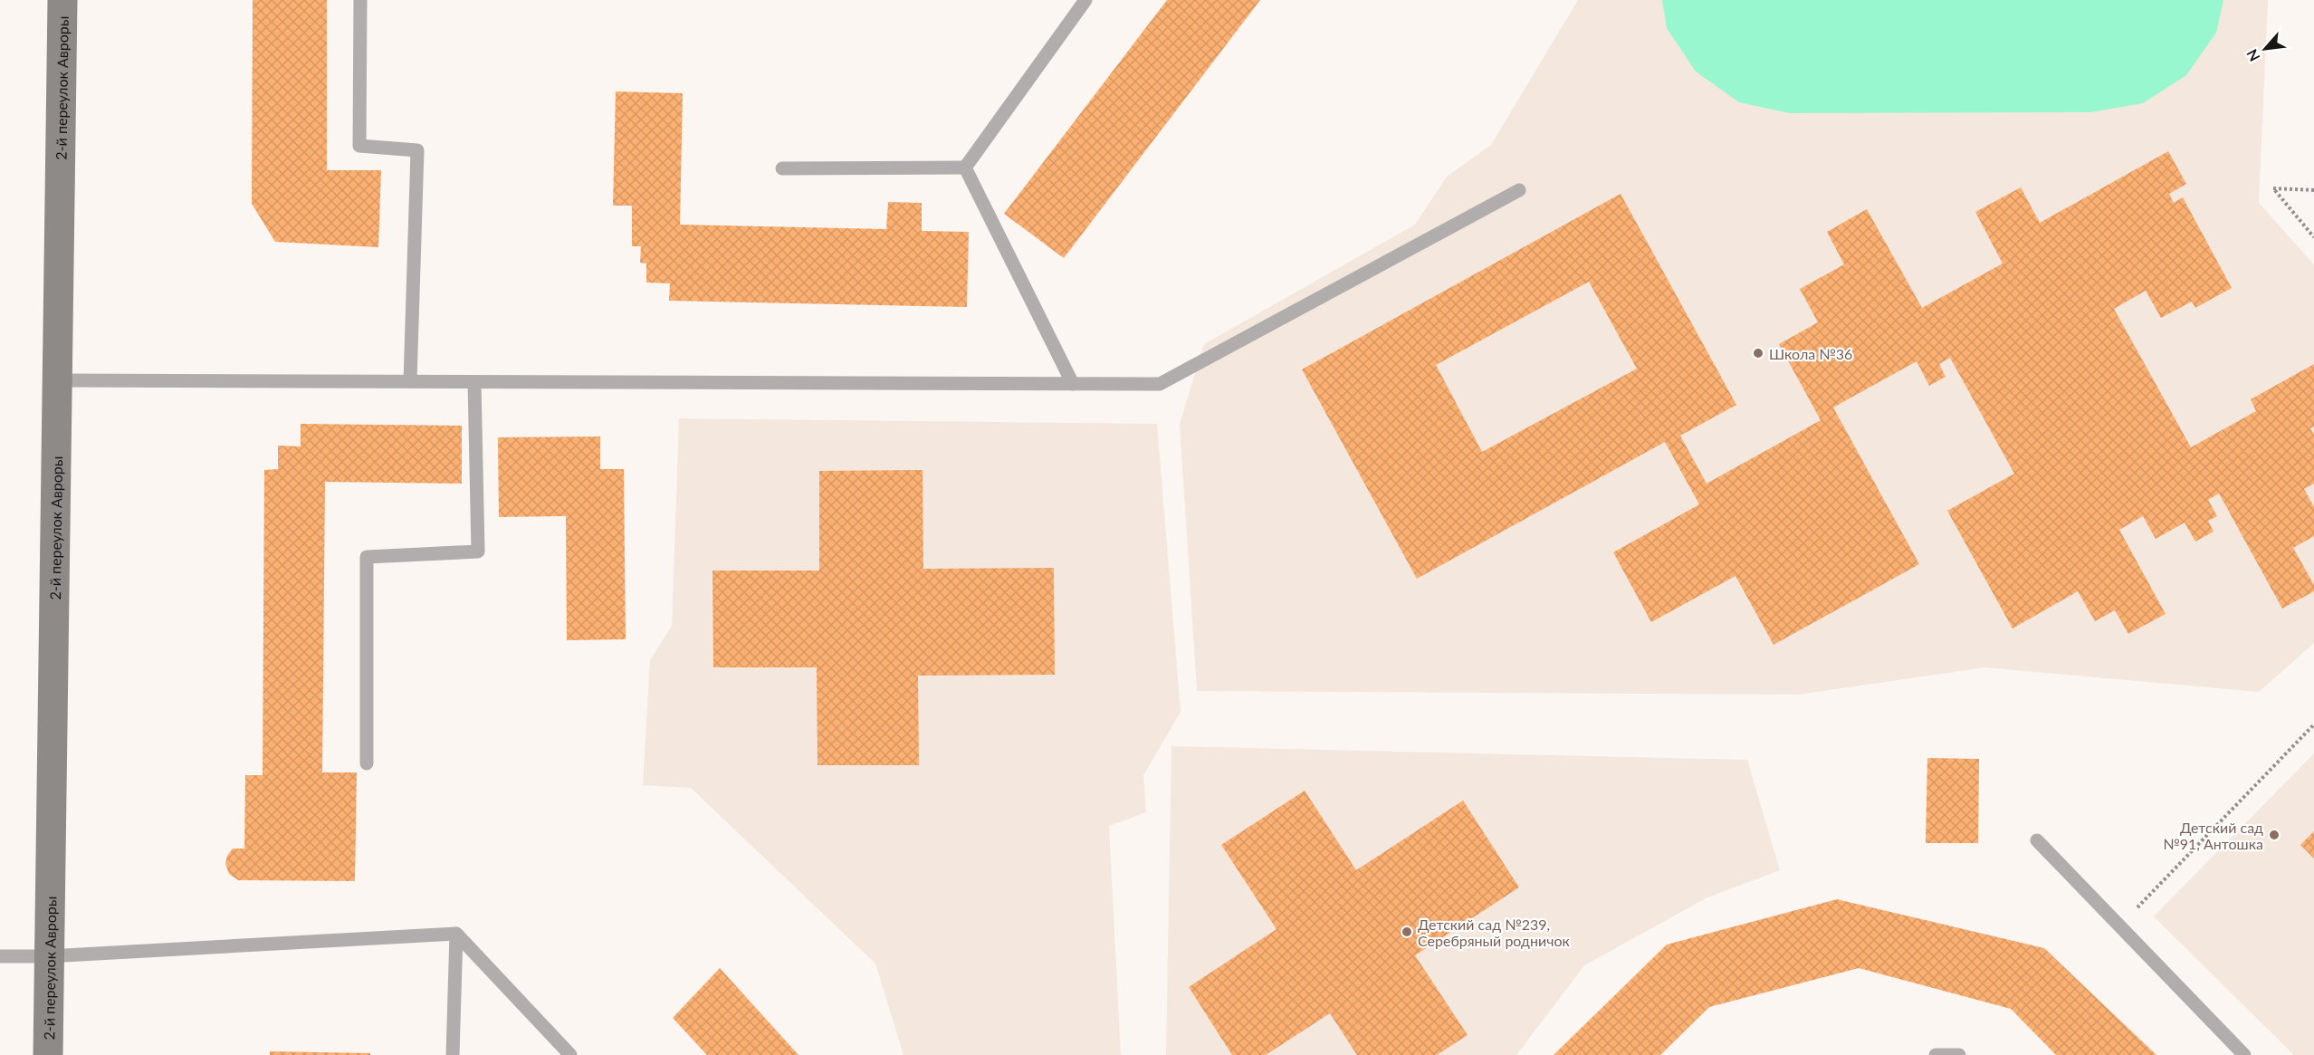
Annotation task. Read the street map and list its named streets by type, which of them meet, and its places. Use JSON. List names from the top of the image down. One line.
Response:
{"streets":{"street":["2-й переулок Авроры"]},"places":["Школа №36","Детский сад №91, Антошка","Детский сад №239, Серебряный родничок"],"north":"bottom left"}
